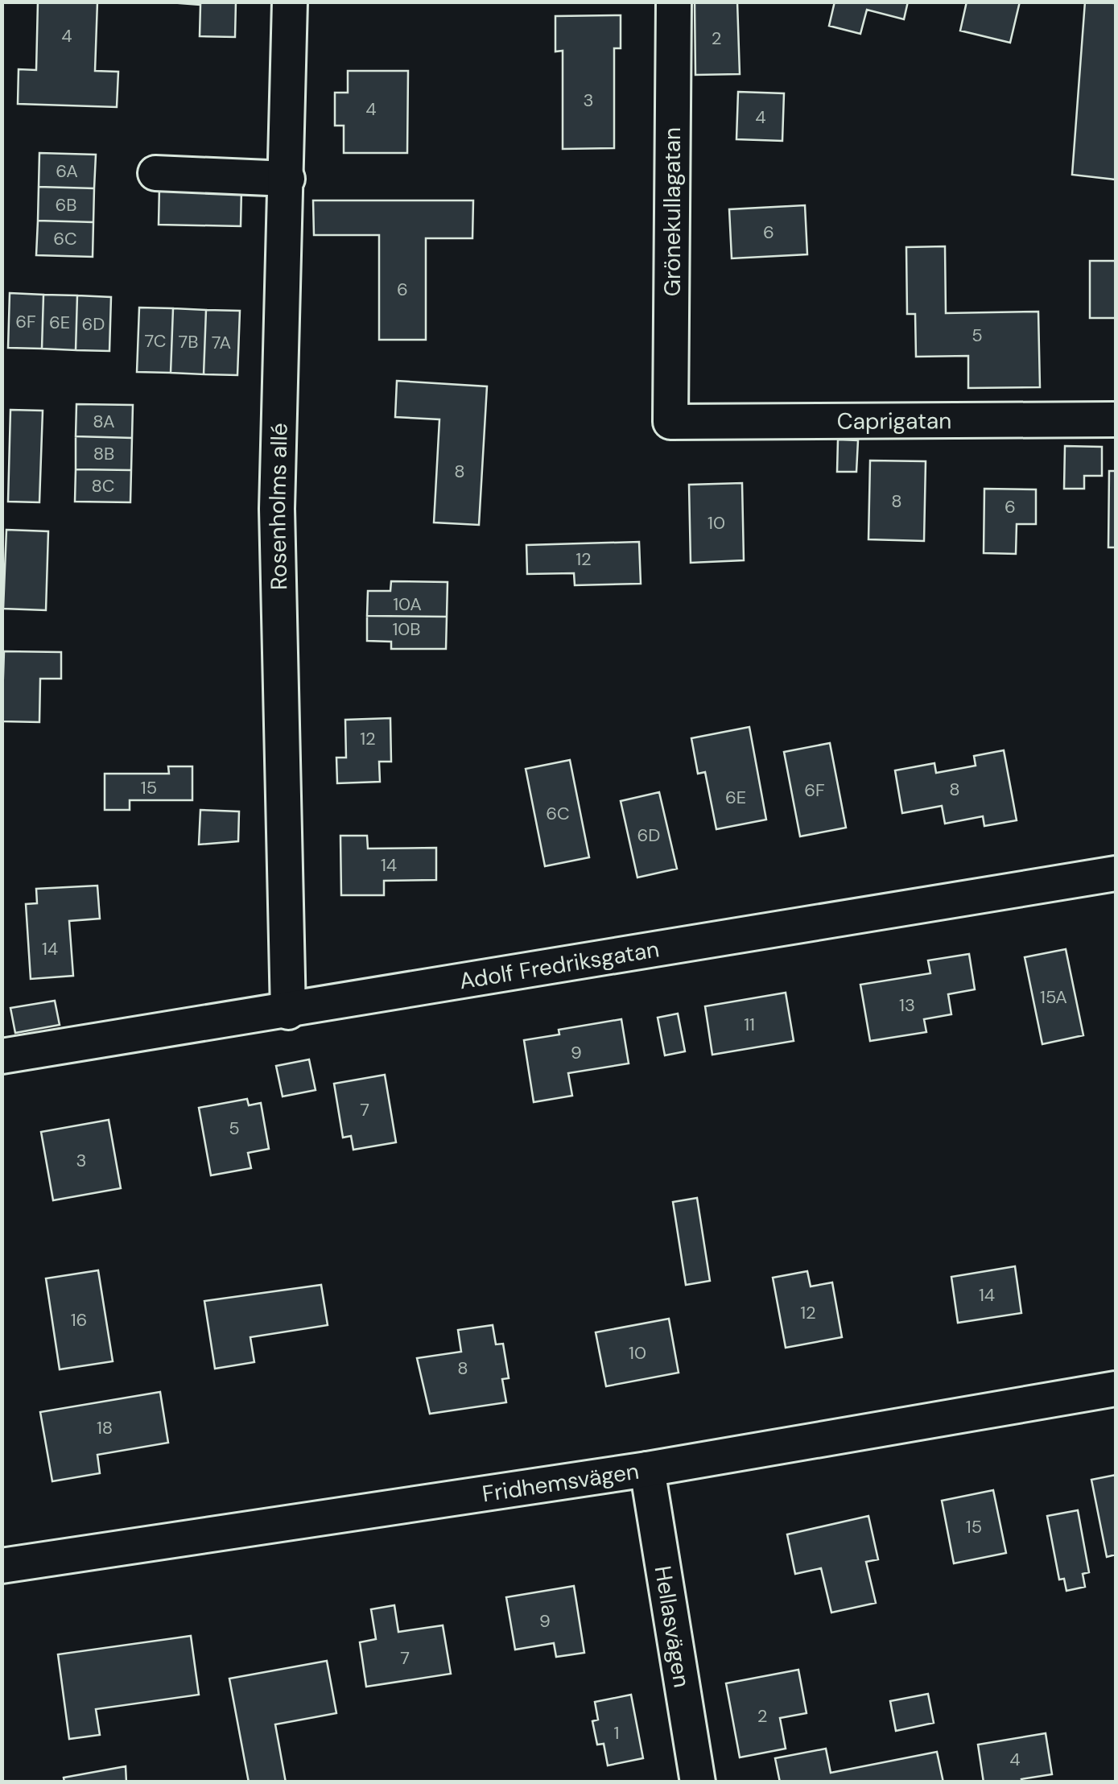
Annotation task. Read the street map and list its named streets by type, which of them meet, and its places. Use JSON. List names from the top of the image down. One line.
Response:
{"streets":{"street":["Grönekullagatan","Caprigatan","Rosenholms allé","Adolf Fredriksgatan","Fridhemsvägen","Hellasvägen"]},"crossings":[["Grönekullagatan","Caprigatan"],["Rosenholms allé","Adolf Fredriksgatan"],["Fridhemsvägen","Hellasvägen"]],"house_numbers":["4","2","3","4","4","6A","6B","6","6C","6","6F","6E","6D","5","7C","7B","7A","8A","8B","8","8C","8","6","10","12","10A","10B","12","15","8","6F","6E","6C","6D","14","14","15A","13","11","9","7","5","3","14","12","16","10","8","18","15","9","7","2","1","4"]}
